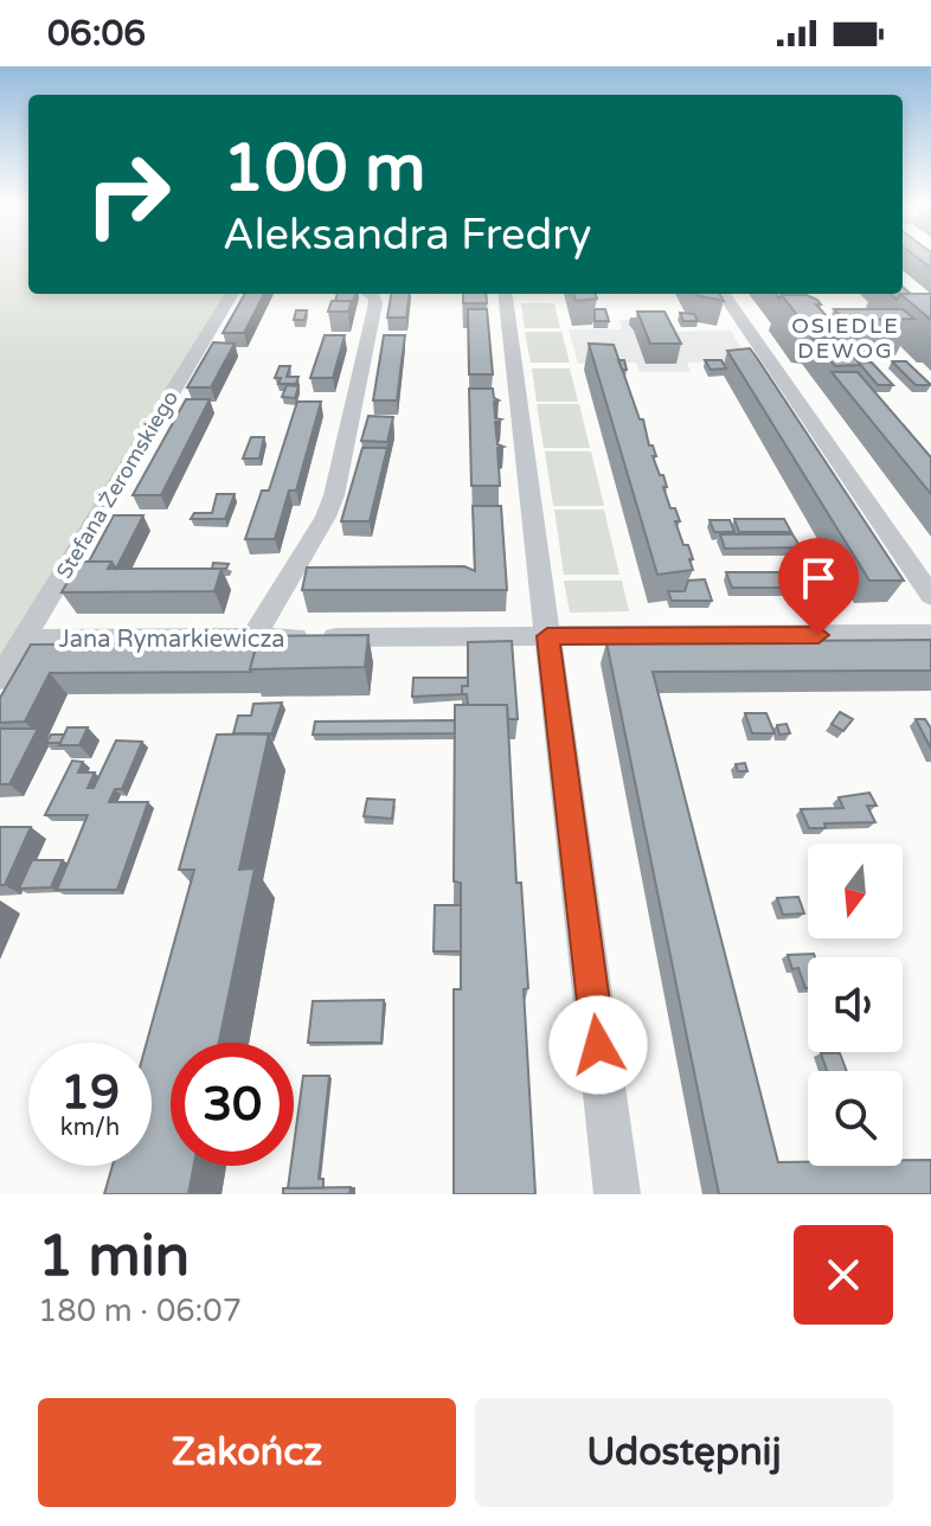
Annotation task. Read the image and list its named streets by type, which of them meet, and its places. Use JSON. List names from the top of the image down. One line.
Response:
{"streets":{"street":["Stefana Żeromskiego","Jana Rymarkiewicza"]},"crossings":[["Stefana Żeromskiego","Jana Rymarkiewicza"]],"districts":["OSIEDLE DEWOG"],"north":"bottom","page":{"status":"06:06","turn":["100 m","Aleksandra Fredry"],"speed":"19 km/h","limit":"30","heading":["1 min","180 m · 06:07"],"buttons":["Zakończ","Udostępnij"]}}
